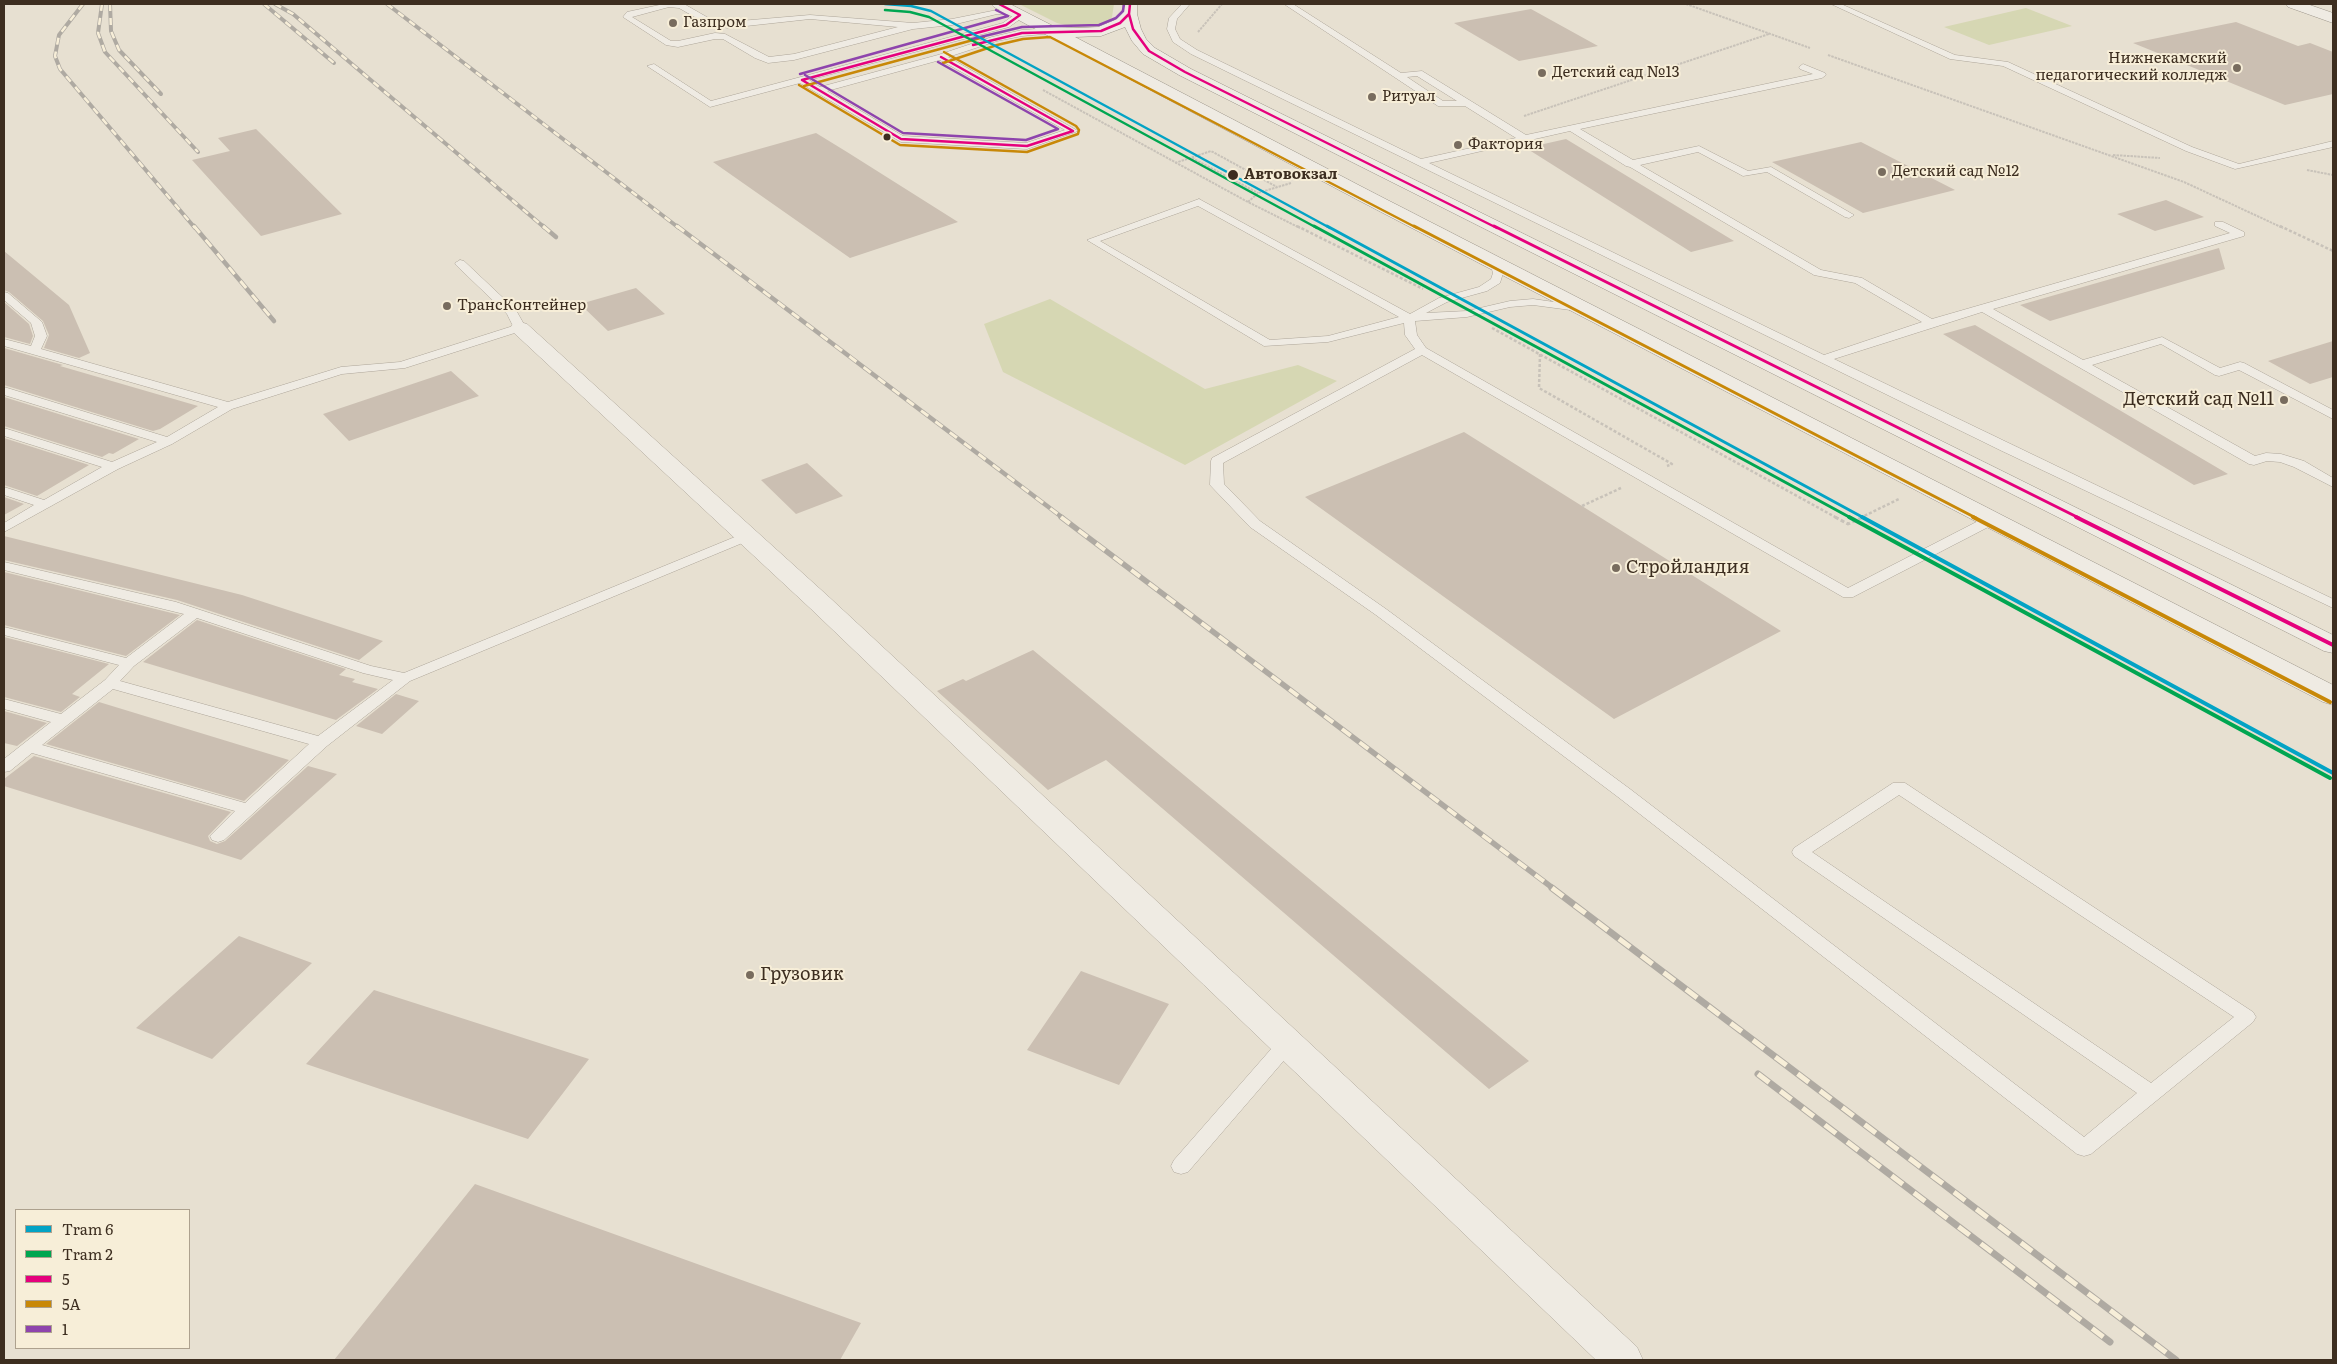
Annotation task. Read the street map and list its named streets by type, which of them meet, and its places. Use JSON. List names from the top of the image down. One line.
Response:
{"places":["Газпром","Нижнекамский педагогический колледж","Детский сад №13","Ритуал","Фактория","Детский сад №12","Автовокзал","ТрансКонтейнер","Детский сад №11","Стройландия","Грузовик"],"lines":["tram line 6","transit line 5","transit line 1","tram line 2","transit line 5А"],"legend":["Tram 6","Tram 2","5","5А","1"]}
